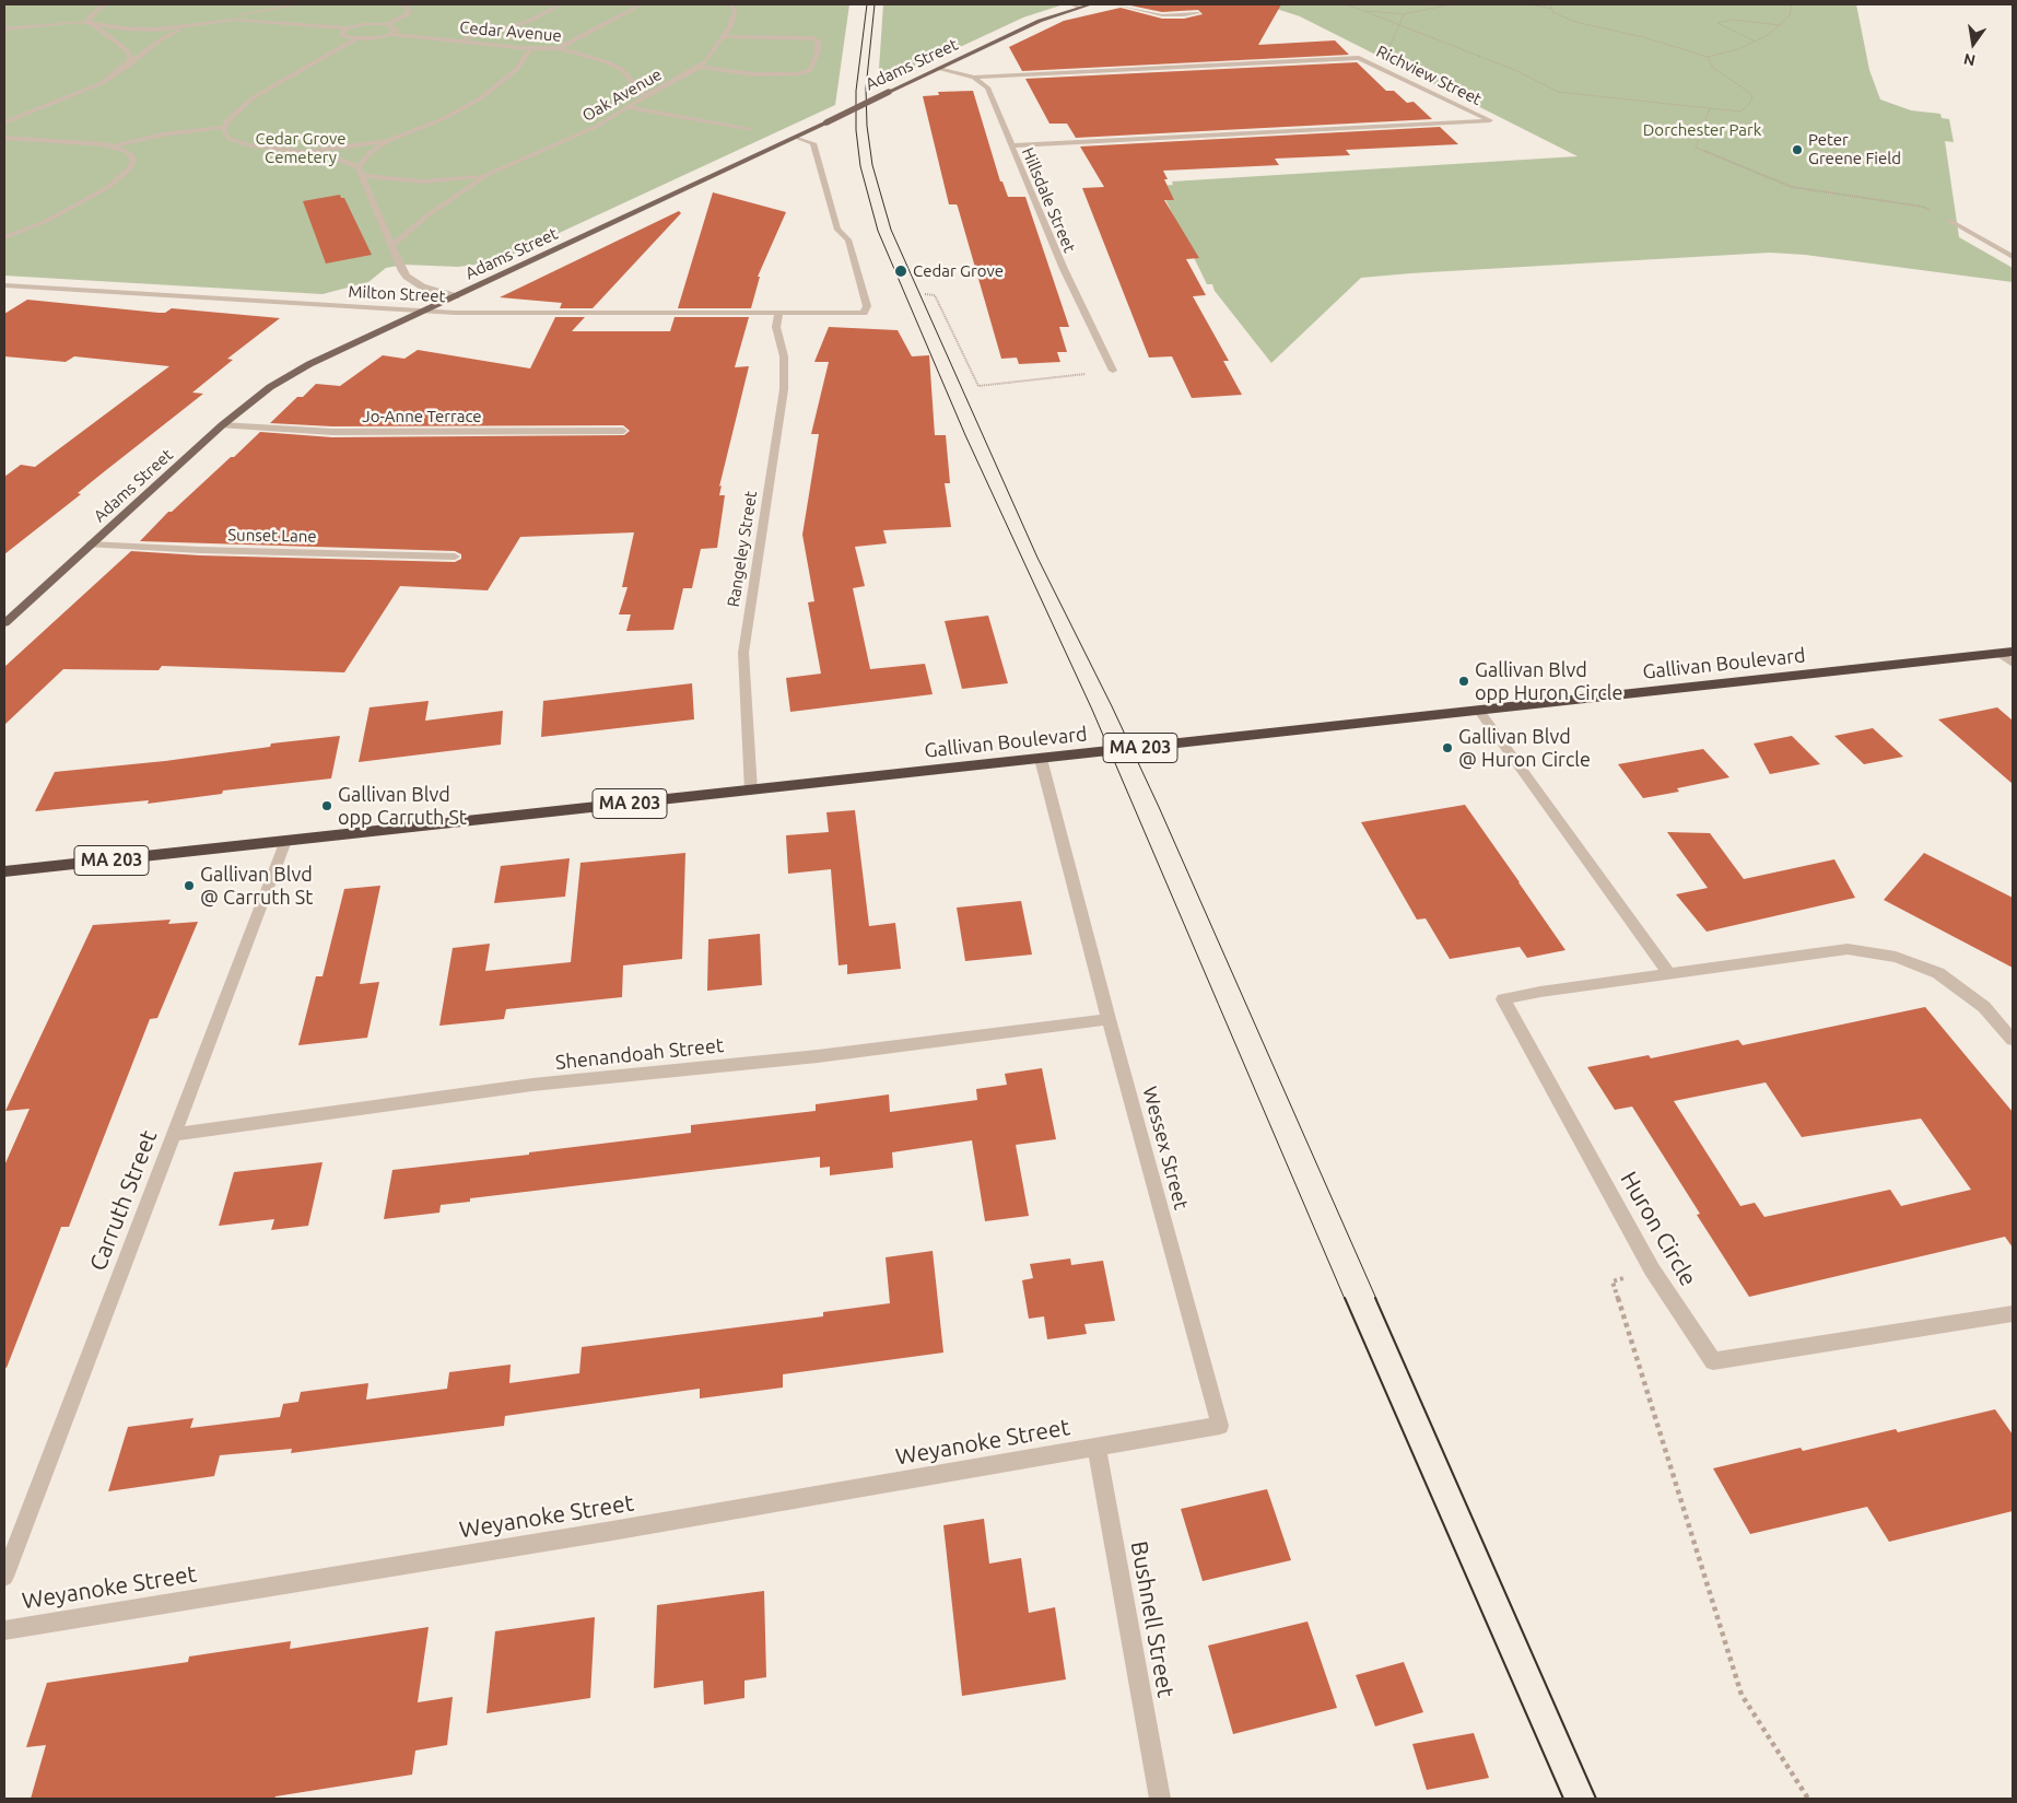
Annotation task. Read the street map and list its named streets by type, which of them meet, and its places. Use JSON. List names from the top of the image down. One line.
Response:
{"streets":{"highway":["Gallivan Boulevard","MA 203"],"main road":["Adams Street"],"street":["Cedar Avenue","Richview Street","Oak Avenue","Hillsdale Street","Milton Street","Jo-Anne Terrace","Sunset Lane","Rangeley Street","Shenandoah Street","Wessex Street","Carruth Street","Huron Circle","Weyanoke Street","Bushnell Street"]},"crossings":[["Cedar Avenue","Oak Avenue"],["Adams Street","Milton Street"],["Adams Street","Jo-Anne Terrace"],["Adams Street","Sunset Lane"],["Richview Street","Hillsdale Street"],["Milton Street","Rangeley Street"],["Rangeley Street","Gallivan Boulevard"],["Gallivan Boulevard","Wessex Street"],["Gallivan Boulevard","Carruth Street"],["Shenandoah Street","Wessex Street"],["Shenandoah Street","Carruth Street"],["Wessex Street","Weyanoke Street"],["Wessex Street","Bushnell Street"],["Weyanoke Street","Bushnell Street"]],"parks":["Dorchester Park","Cedar Grove Cemetery"],"places":["Peter Greene Field","Cedar Grove","Gallivan Blvd opp Huron Circle","Gallivan Blvd @ Huron Circle","Gallivan Blvd opp Carruth St","Gallivan Blvd @ Carruth St"],"north":"bottom"}
